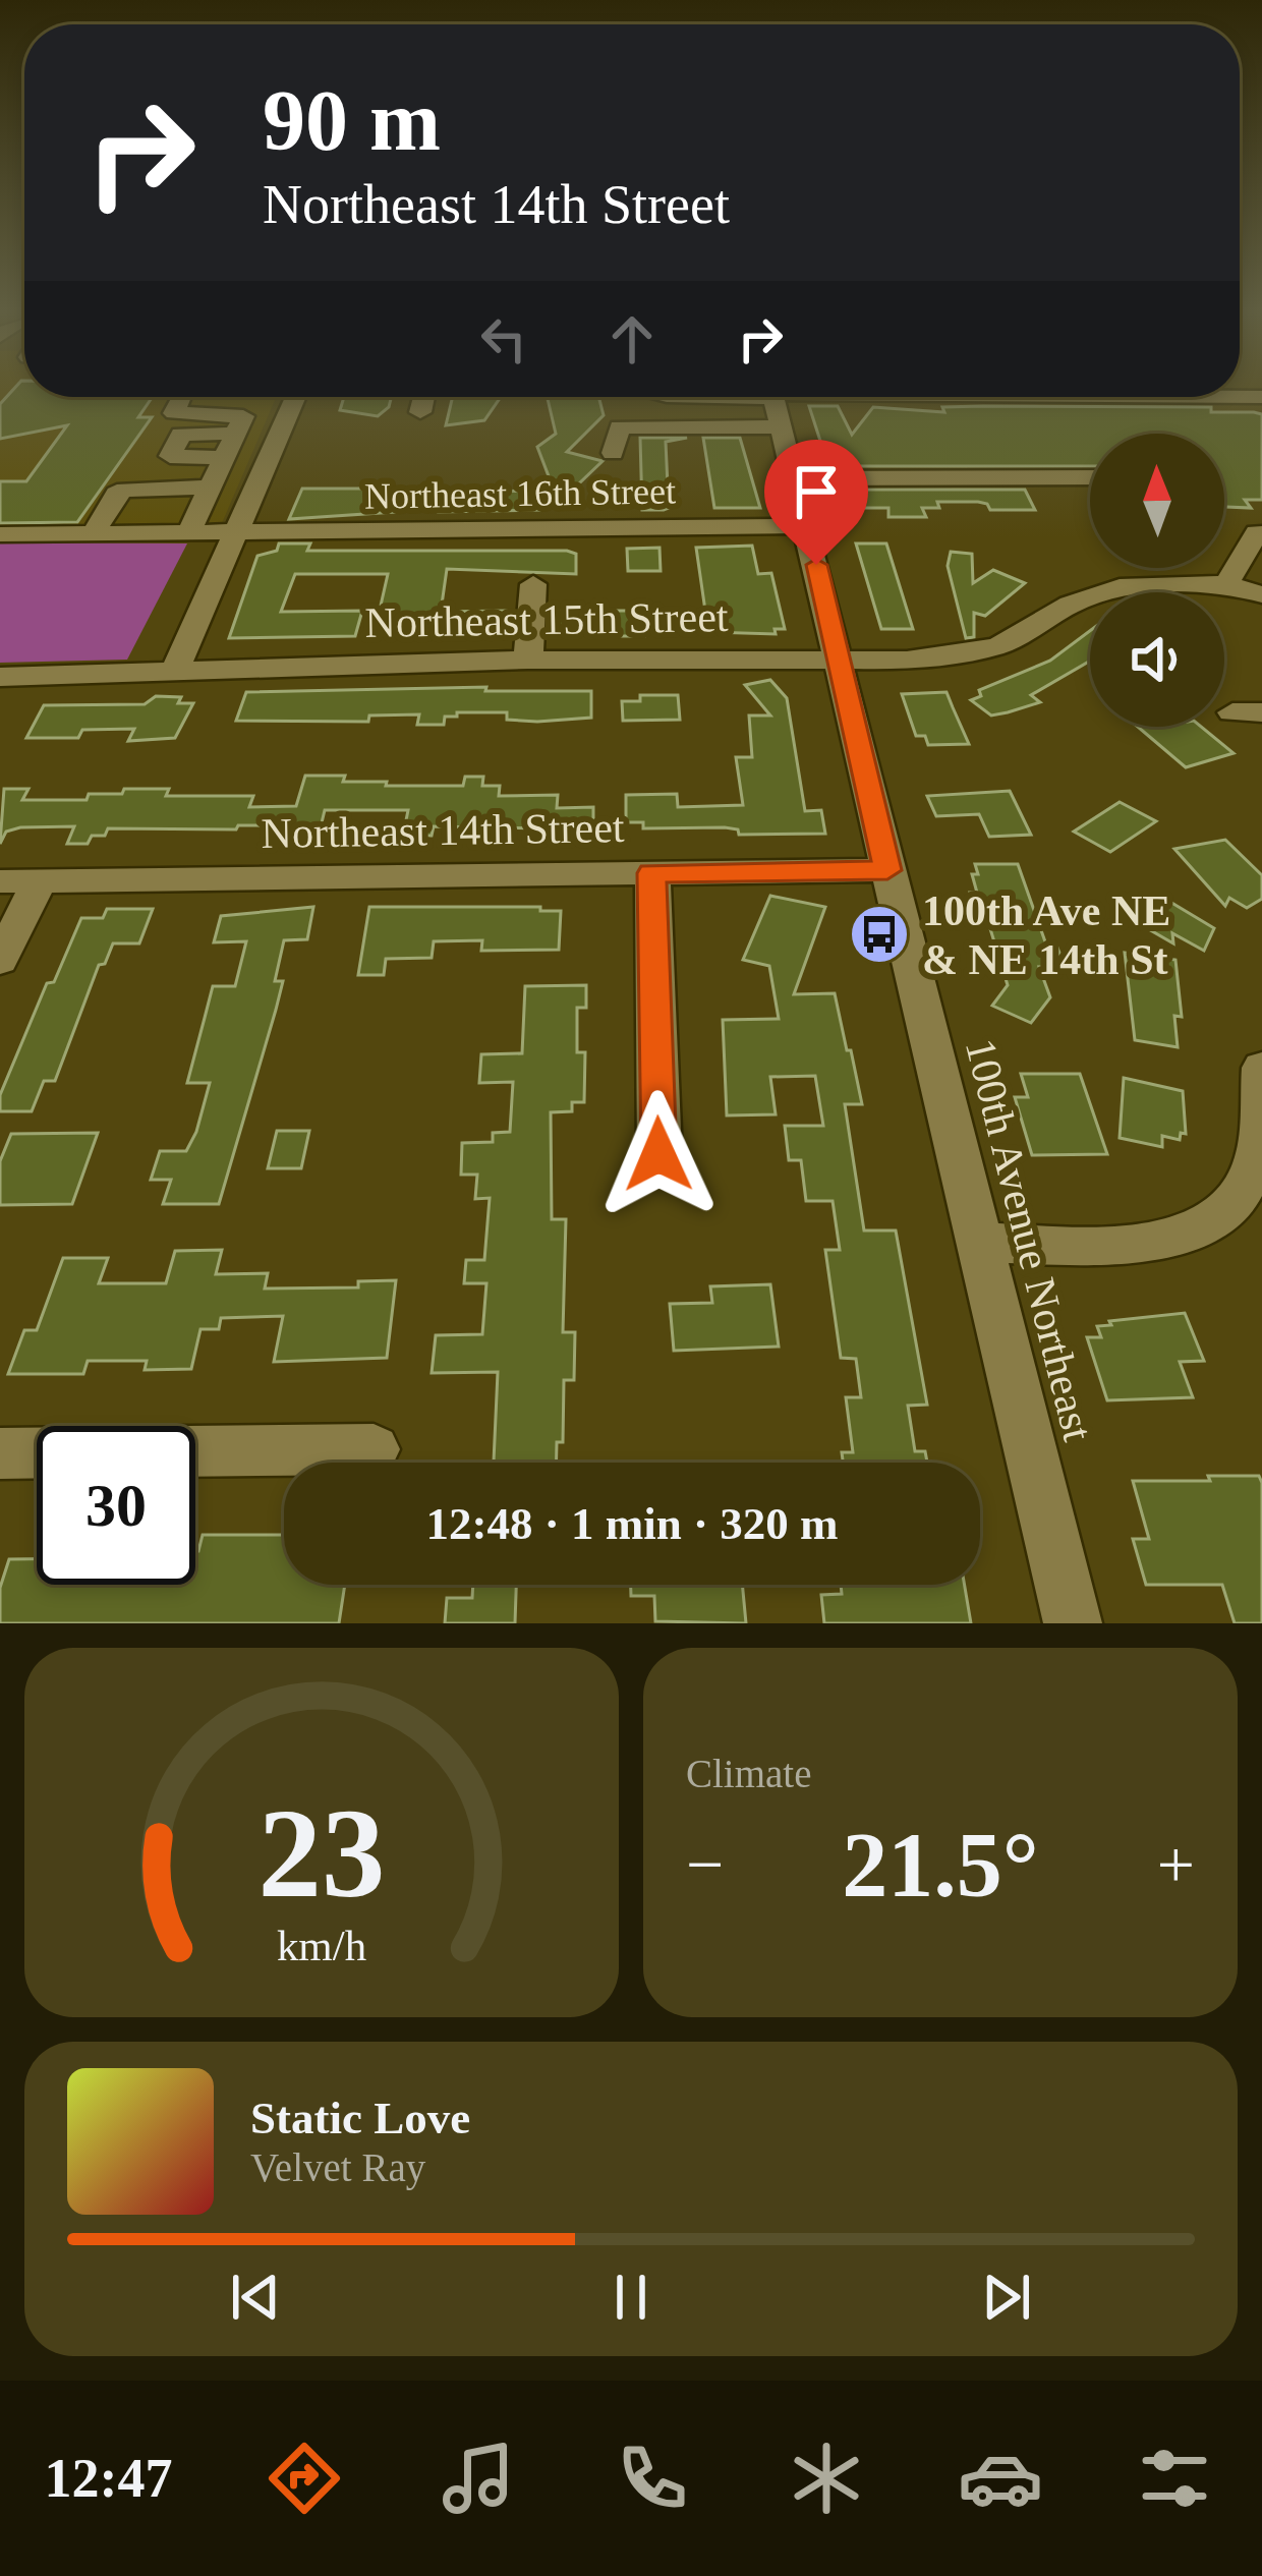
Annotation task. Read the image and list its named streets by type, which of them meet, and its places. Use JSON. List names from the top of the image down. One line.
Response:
{"streets":{"street":["Northeast 16th Street","Northeast 15th Street","Northeast 14th Street","100th Avenue Northeast"]},"crossings":[["Northeast 16th Street","100th Avenue Northeast"],["Northeast 15th Street","100th Avenue Northeast"],["Northeast 14th Street","100th Avenue Northeast"]],"places":{"bus stop":["100th Ave NE & NE 14th St"]},"north":"top","page":{"turn":["90 m","Northeast 14th Street"],"limit":"30","trip":"12:48 · 1 min · 320 m","tile":"Climate","heat":["−","21.5°","+"],"song":["Static Love","Velvet Ray"],"tabs":"12:47","gauge":["23","km/h"]}}
